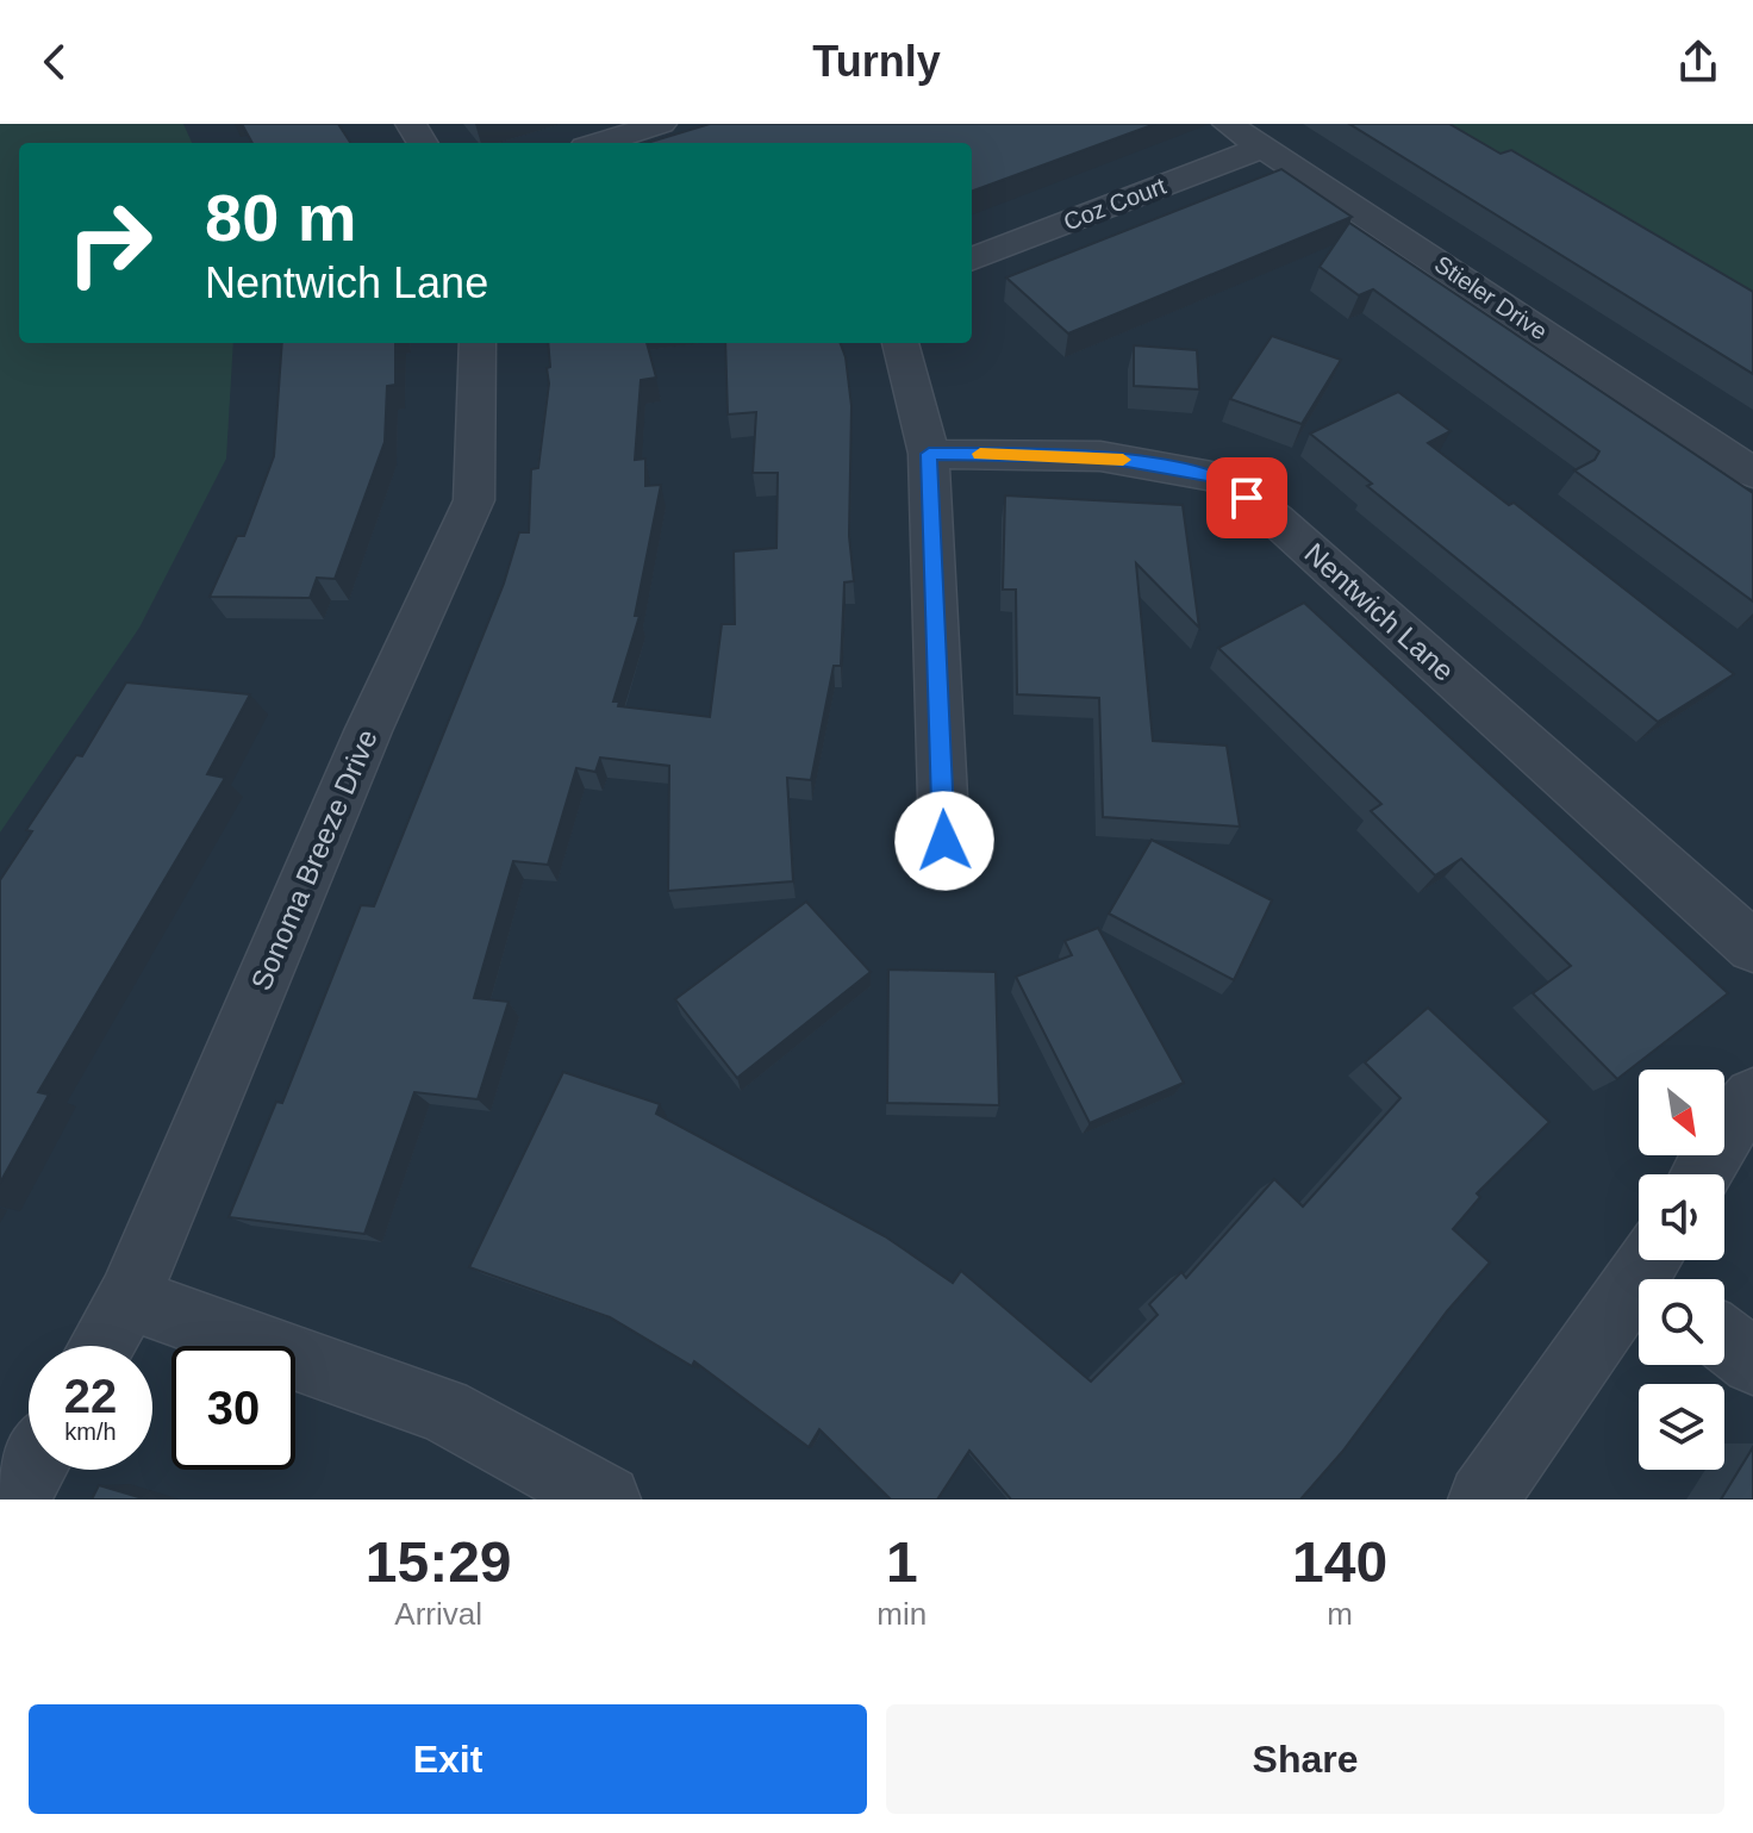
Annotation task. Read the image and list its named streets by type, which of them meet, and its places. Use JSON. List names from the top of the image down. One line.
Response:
{"streets":{"street":["Coz Court","Stieler Drive","Nentwich Lane","Sonoma Breeze Drive"]},"crossings":[["Coz Court","Stieler Drive"]],"north":"bottom right","page":{"header":"Turnly","turn":["80 m","Nentwich Lane"],"speed":"22 km/h","limit":"30","eta":["15:29","Arrival","1","min","140","m"],"buttons":["Exit","Share"]}}
